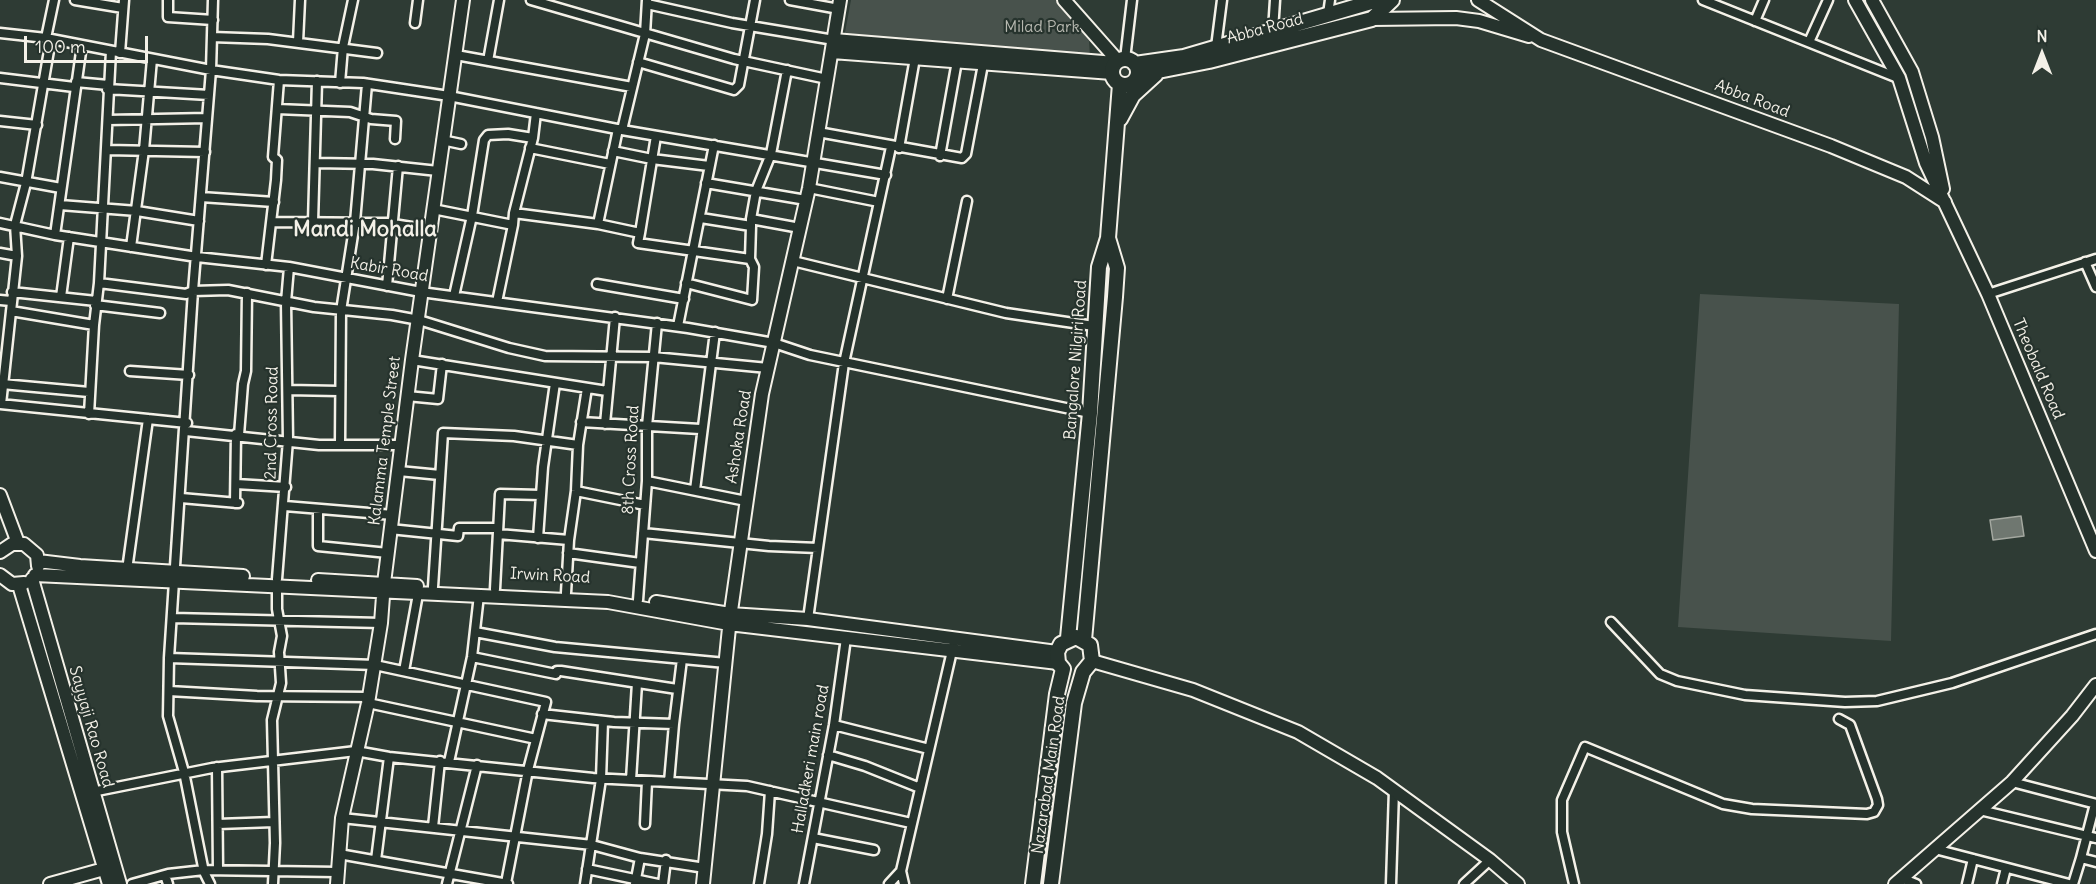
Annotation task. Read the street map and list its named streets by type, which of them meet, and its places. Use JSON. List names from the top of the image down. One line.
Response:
{"streets":{"main road":["Abba Road","Bangalore Nilgiri Road","Theobald Road","Ashoka Road","Kalamma Temple Street","Irwin Road","Sayyaji Rao Road","Nazarabad Main Road"],"street":["Kabir Road","2nd Cross Road","8th Cross Road","Halladkeri main road"]},"crossings":[["Abba Road","Bangalore Nilgiri Road"],["Abba Road","Theobald Road"],["Kabir Road","Bangalore Nilgiri Road"],["Kabir Road","2nd Cross Road"],["Kabir Road","Ashoka Road"],["Kabir Road","Kalamma Temple Street"],["Kabir Road","8th Cross Road"],["2nd Cross Road","Irwin Road"],["Ashoka Road","Irwin Road"],["Kalamma Temple Street","Irwin Road"],["8th Cross Road","Irwin Road"],["Irwin Road","Halladkeri main road"]],"districts":["Mandi Mohalla"],"parks":["Milad Park"],"scale_bar":"100 m","north":"top"}
